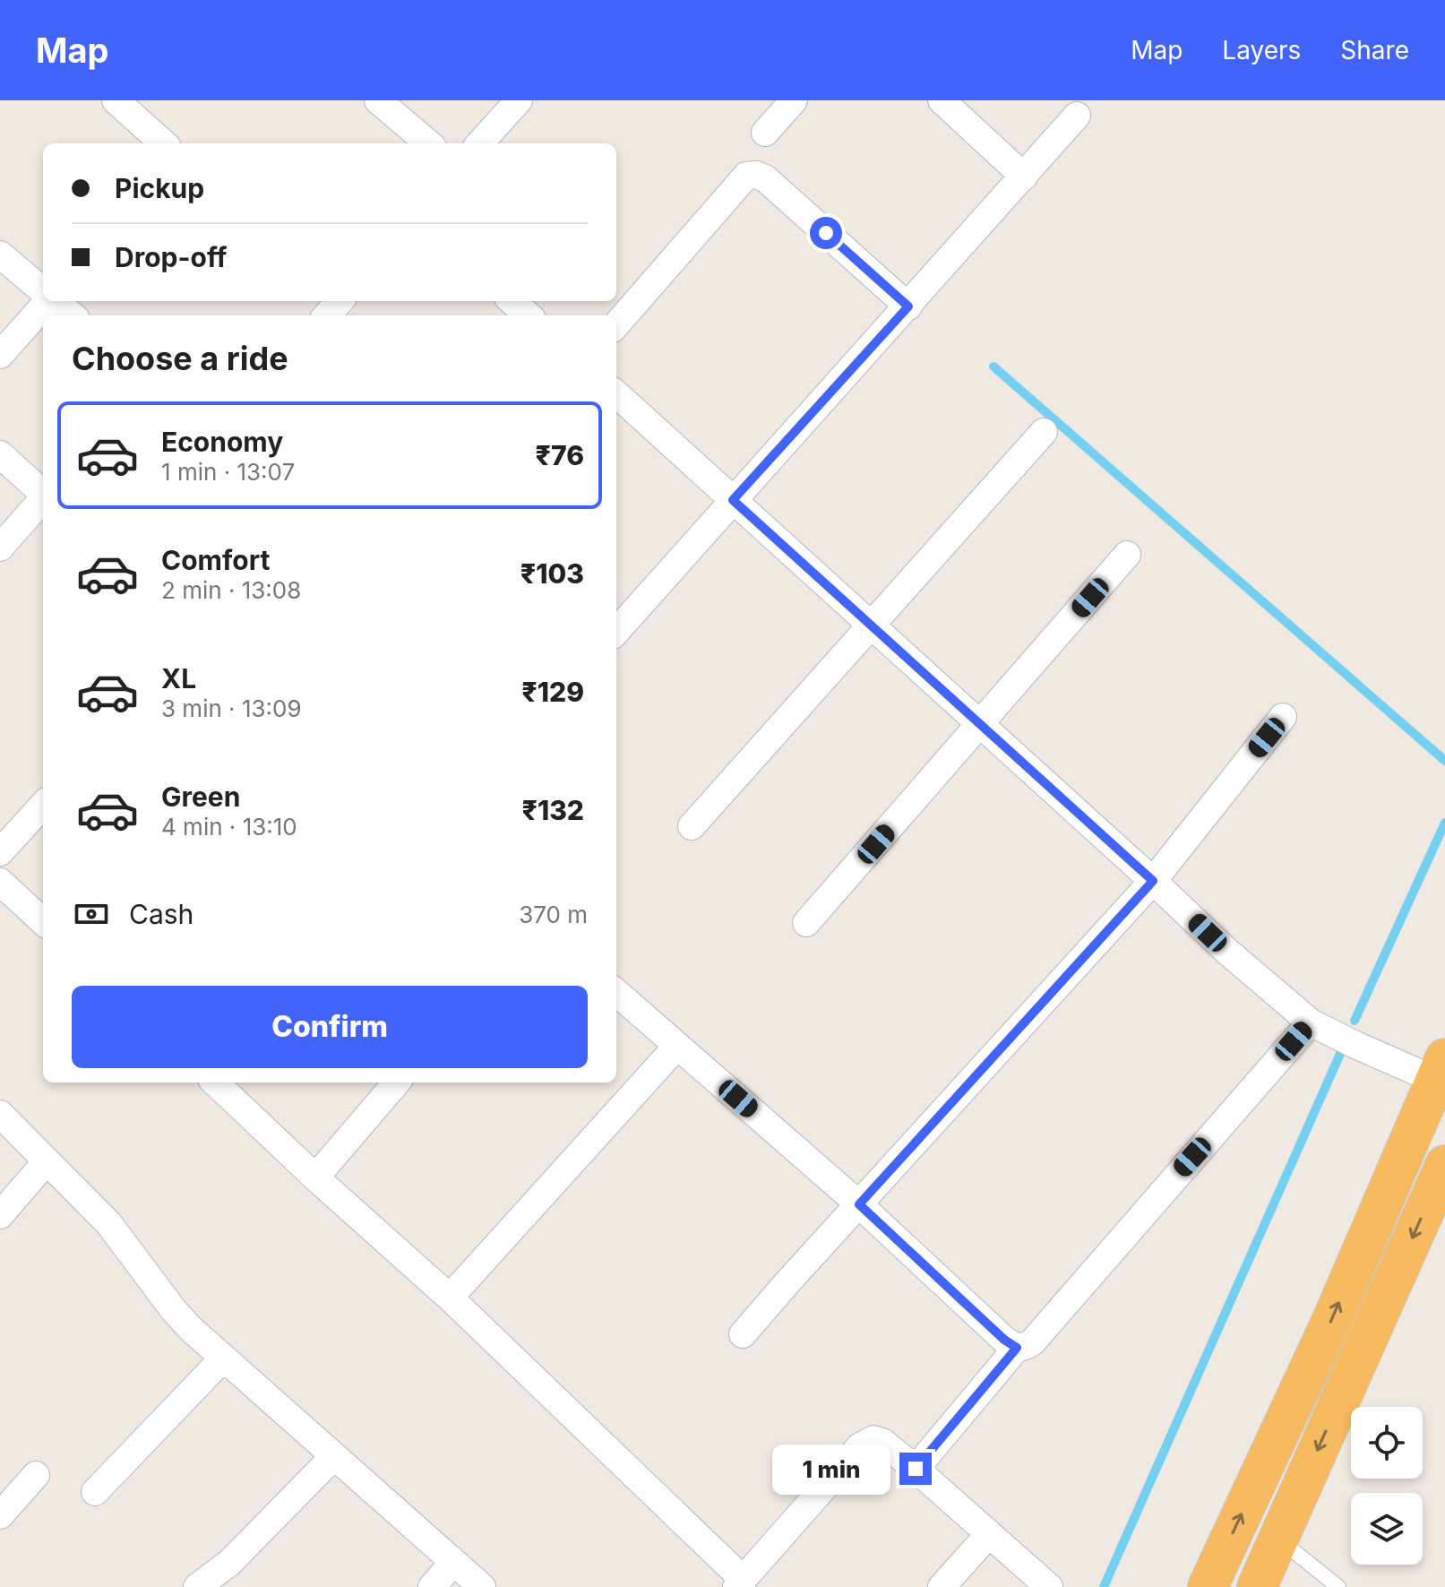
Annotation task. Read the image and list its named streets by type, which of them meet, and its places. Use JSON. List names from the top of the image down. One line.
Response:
{"page":{"header":"Map","nav":["Map","Layers","Share"],"banner":["Pickup","Drop-off"],"heading":"Choose a ride","list":[{"name":"Economy","note":"1 min · 13:07","value":"₹76"},{"name":"Comfort","note":"2 min · 13:08","value":"₹103"},{"name":"XL","note":"3 min · 13:09","value":"₹129"},{"name":"Green","note":"4 min · 13:10","value":"₹132"}],"pay":["Cash","370 m"],"buttons":"Confirm","bubble":"1 min"}}
